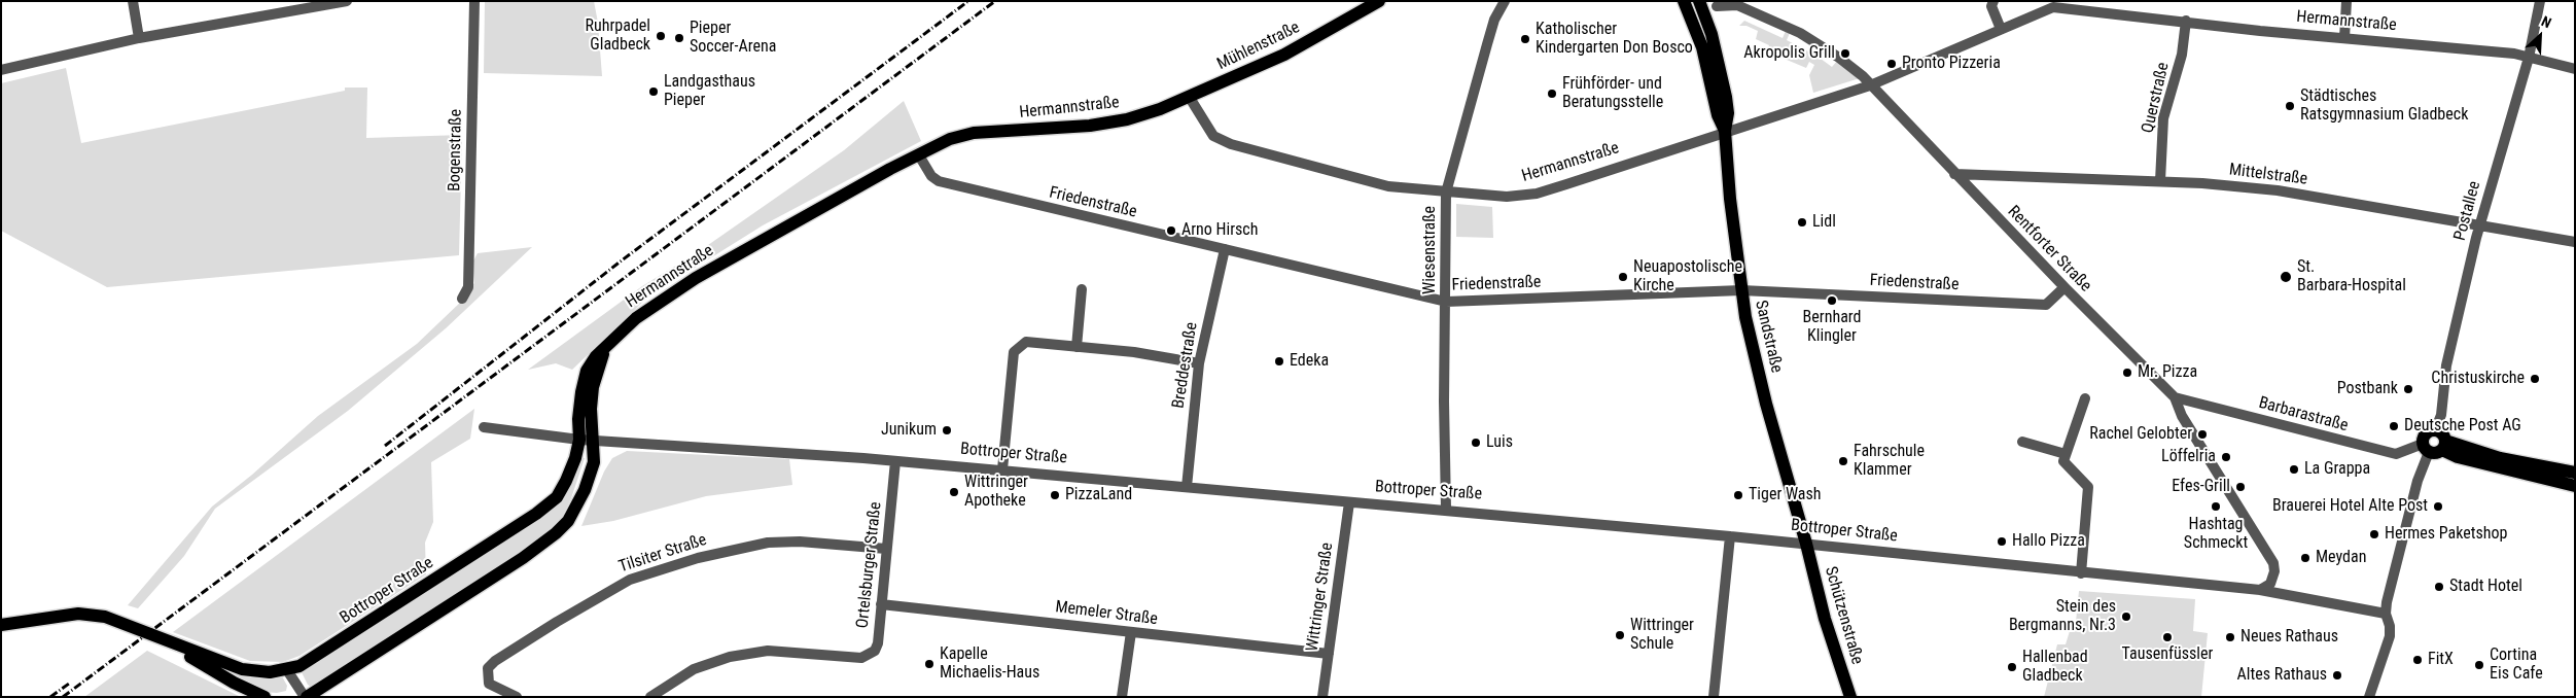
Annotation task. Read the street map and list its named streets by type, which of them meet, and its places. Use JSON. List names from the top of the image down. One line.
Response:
{"streets":{"main road":["Hermannstraße","Mühlenstraße","Sandstraße","Bottroper Straße","Schützenstraße"],"street":["Querstraße","Bogenstraße","Mittelstraße","Friedenstraße","Postallee","Rentforter Straße","Wiesenstraße","Breddestraße","Barbarastraße","Tilsiter Straße","Ortelsburger Straße","Wittringer Straße","Memeler Straße"]},"crossings":[["Hermannstraße","Mühlenstraße"],["Hermannstraße","Querstraße"],["Hermannstraße","Friedenstraße"],["Hermannstraße","Postallee"],["Hermannstraße","Rentforter Straße"],["Hermannstraße","Wiesenstraße"],["Hermannstraße","Sandstraße"],["Hermannstraße","Bottroper Straße"],["Querstraße","Mittelstraße"],["Mittelstraße","Postallee"],["Mittelstraße","Rentforter Straße"],["Friedenstraße","Rentforter Straße"],["Friedenstraße","Wiesenstraße"],["Friedenstraße","Sandstraße"],["Friedenstraße","Breddestraße"],["Rentforter Straße","Barbarastraße"],["Rentforter Straße","Bottroper Straße"],["Wiesenstraße","Bottroper Straße"],["Sandstraße","Bottroper Straße"],["Sandstraße","Schützenstraße"],["Breddestraße","Bottroper Straße"],["Bottroper Straße","Ortelsburger Straße"],["Bottroper Straße","Wittringer Straße"],["Bottroper Straße","Schützenstraße"],["Tilsiter Straße","Ortelsburger Straße"],["Ortelsburger Straße","Memeler Straße"],["Wittringer Straße","Memeler Straße"]],"places":["Ruhrpadel Gladbeck","Pieper Soccer-Arena","Katholischer Kindergarten Don Bosco","Akropolis Grill","Pronto Pizzeria","Landgasthaus Pieper","Frühförder- und Beratungsstelle","Städtisches Ratsgymnasium Gladbeck","Lidl","Arno Hirsch","Neuapostolische Kirche","St. Barbara-Hospital","Bernhard Klingler","Edeka","Mr. Pizza","Christuskirche","Postbank","Deutsche Post AG","Junikum","Rachel Gelobter","Luis","Löffelria","Fahrschule Klammer","La Grappa","Efes-Grill","Wittringer Apotheke","PizzaLand","Tiger Wash","Hashtag Schmeckt","Brauerei Hotel Alte Post","Hermes Paketshop","Hallo Pizza","Meydan","Stadt Hotel","Stein des Bergmanns, Nr.3","Wittringer Schule","Tausenfüssler","Neues Rathaus","FitX","Kapelle Michaelis-Haus","Cortina Eis Cafe","Hallenbad Gladbeck","Altes Rathaus"],"north":"top right"}
